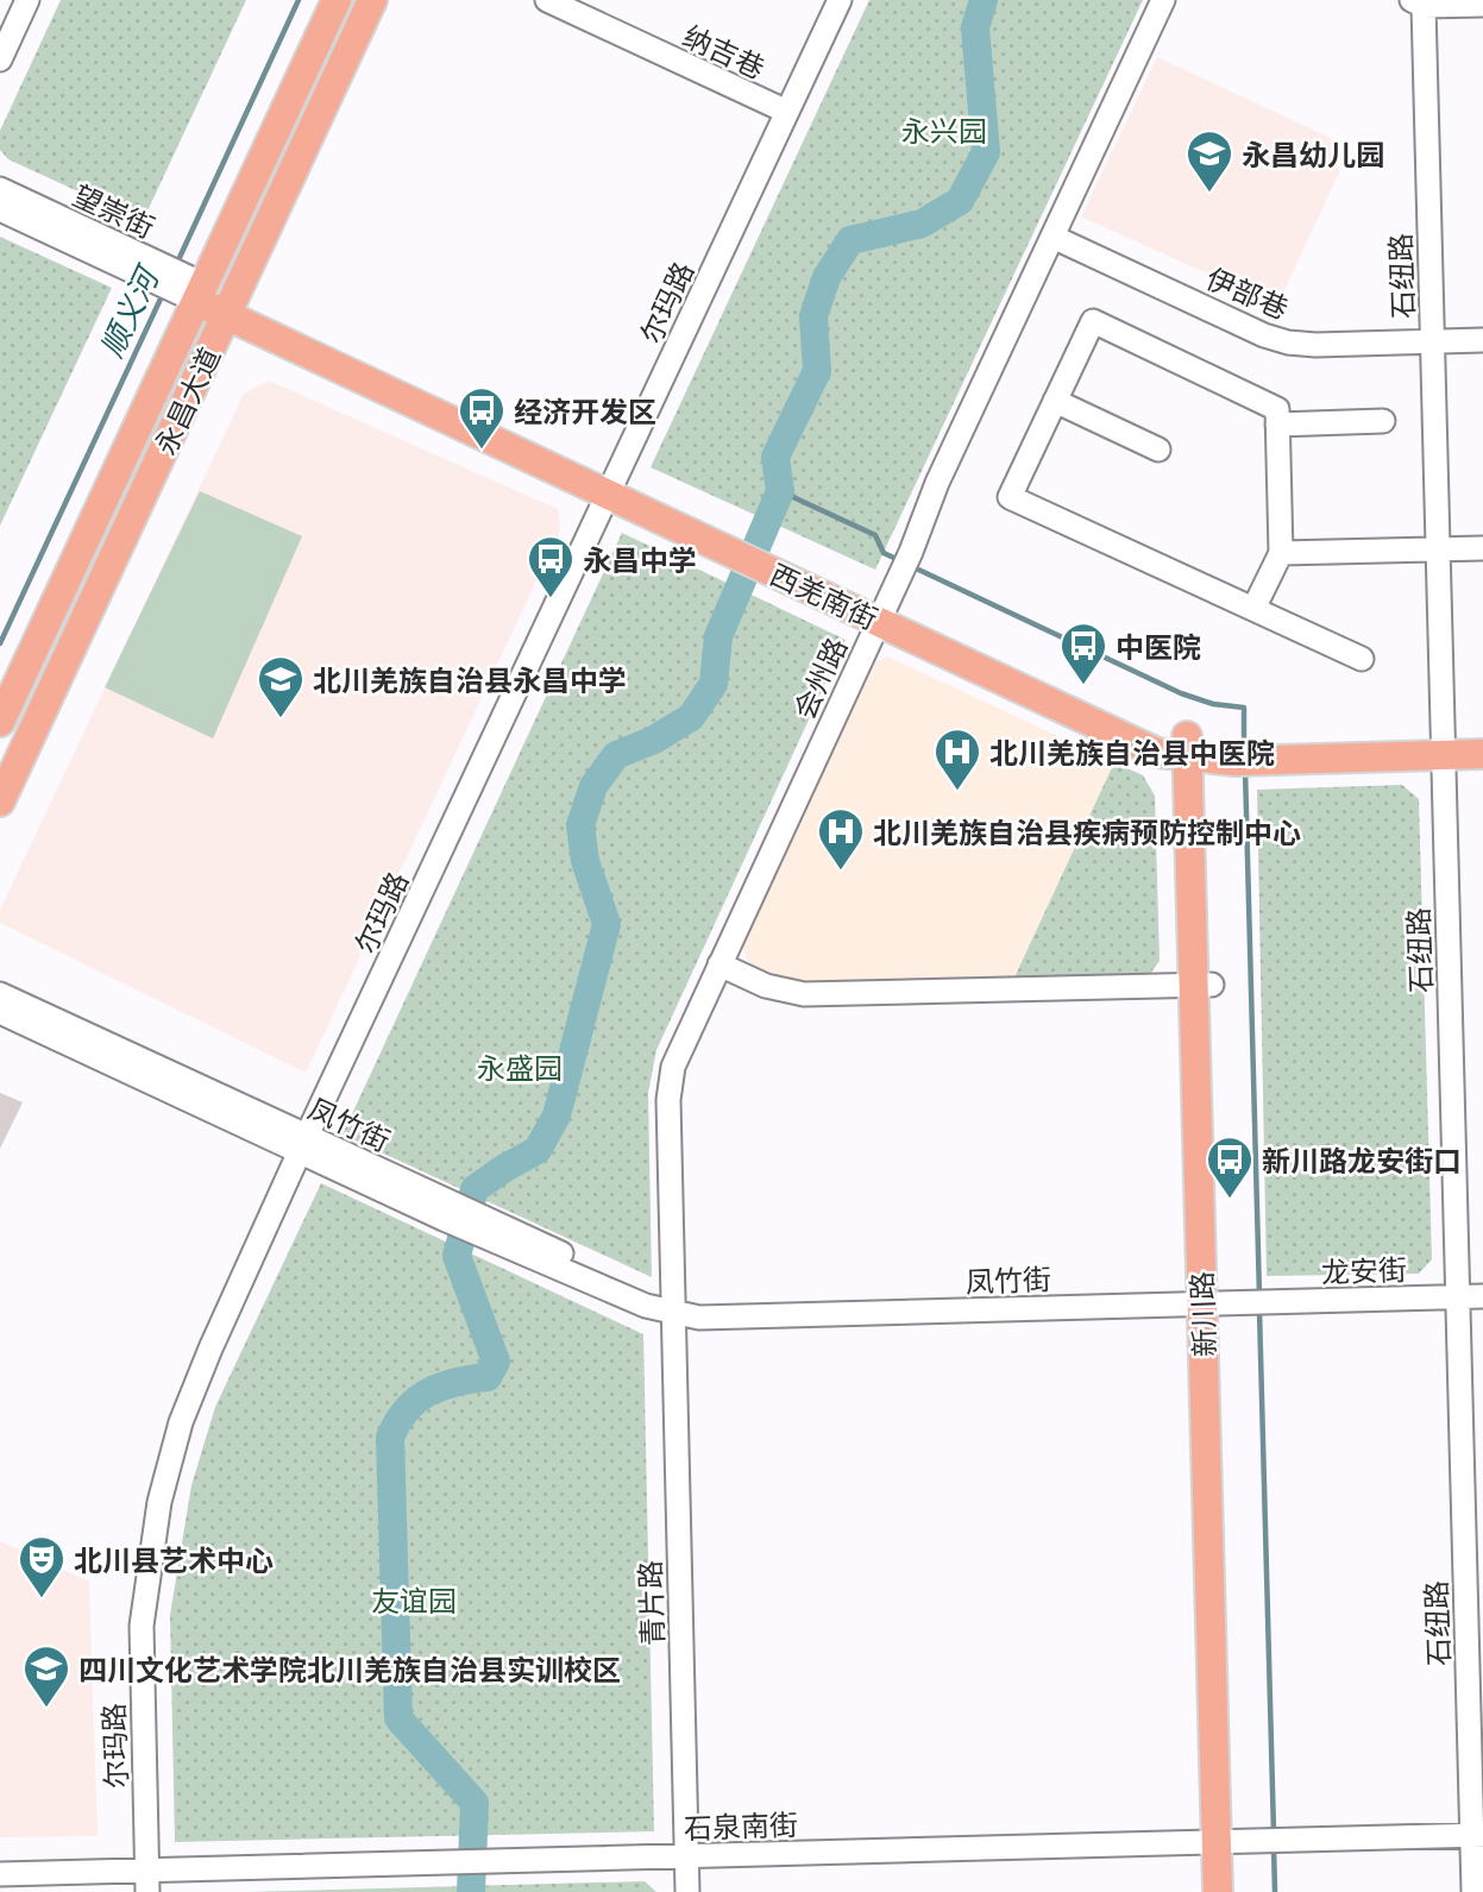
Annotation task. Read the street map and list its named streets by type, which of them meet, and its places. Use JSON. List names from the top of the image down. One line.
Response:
{"streets":{"main road":["永昌大道","西羌南街","新川路"],"street":["纳吉巷","望崇街","石纽路","伊部巷","尔玛路","会州路","凤竹街","龙安街","青片路","石泉南街"]},"crossings":[["纳吉巷","尔玛路"],["望崇街","永昌大道"],["望崇街","西羌南街"],["石纽路","伊部巷"],["石纽路","西羌南街"],["石纽路","龙安街"],["石纽路","石泉南街"],["伊部巷","会州路"],["尔玛路","西羌南街"],["尔玛路","凤竹街"],["尔玛路","石泉南街"],["永昌大道","西羌南街"],["西羌南街","会州路"],["西羌南街","新川路"],["会州路","凤竹街"],["会州路","青片路"],["凤竹街","龙安街"],["凤竹街","新川路"],["凤竹街","青片路"],["龙安街","新川路"],["新川路","石泉南街"],["青片路","石泉南街"]],"water":["顺义河"],"parks":["永兴园","永盛园","友谊园"],"places":{"school or university":["永昌幼儿园","北川羌族自治县永昌中学","四川文化艺术学院北川羌族自治县实训校区"],"bus stop":["经济开发区","永昌中学","中医院","新川路龙安街口"],"hospital":["北川羌族自治县中医院","北川羌族自治县疾病预防控制中心"],"theatre":["北川县艺术中心"]}}
